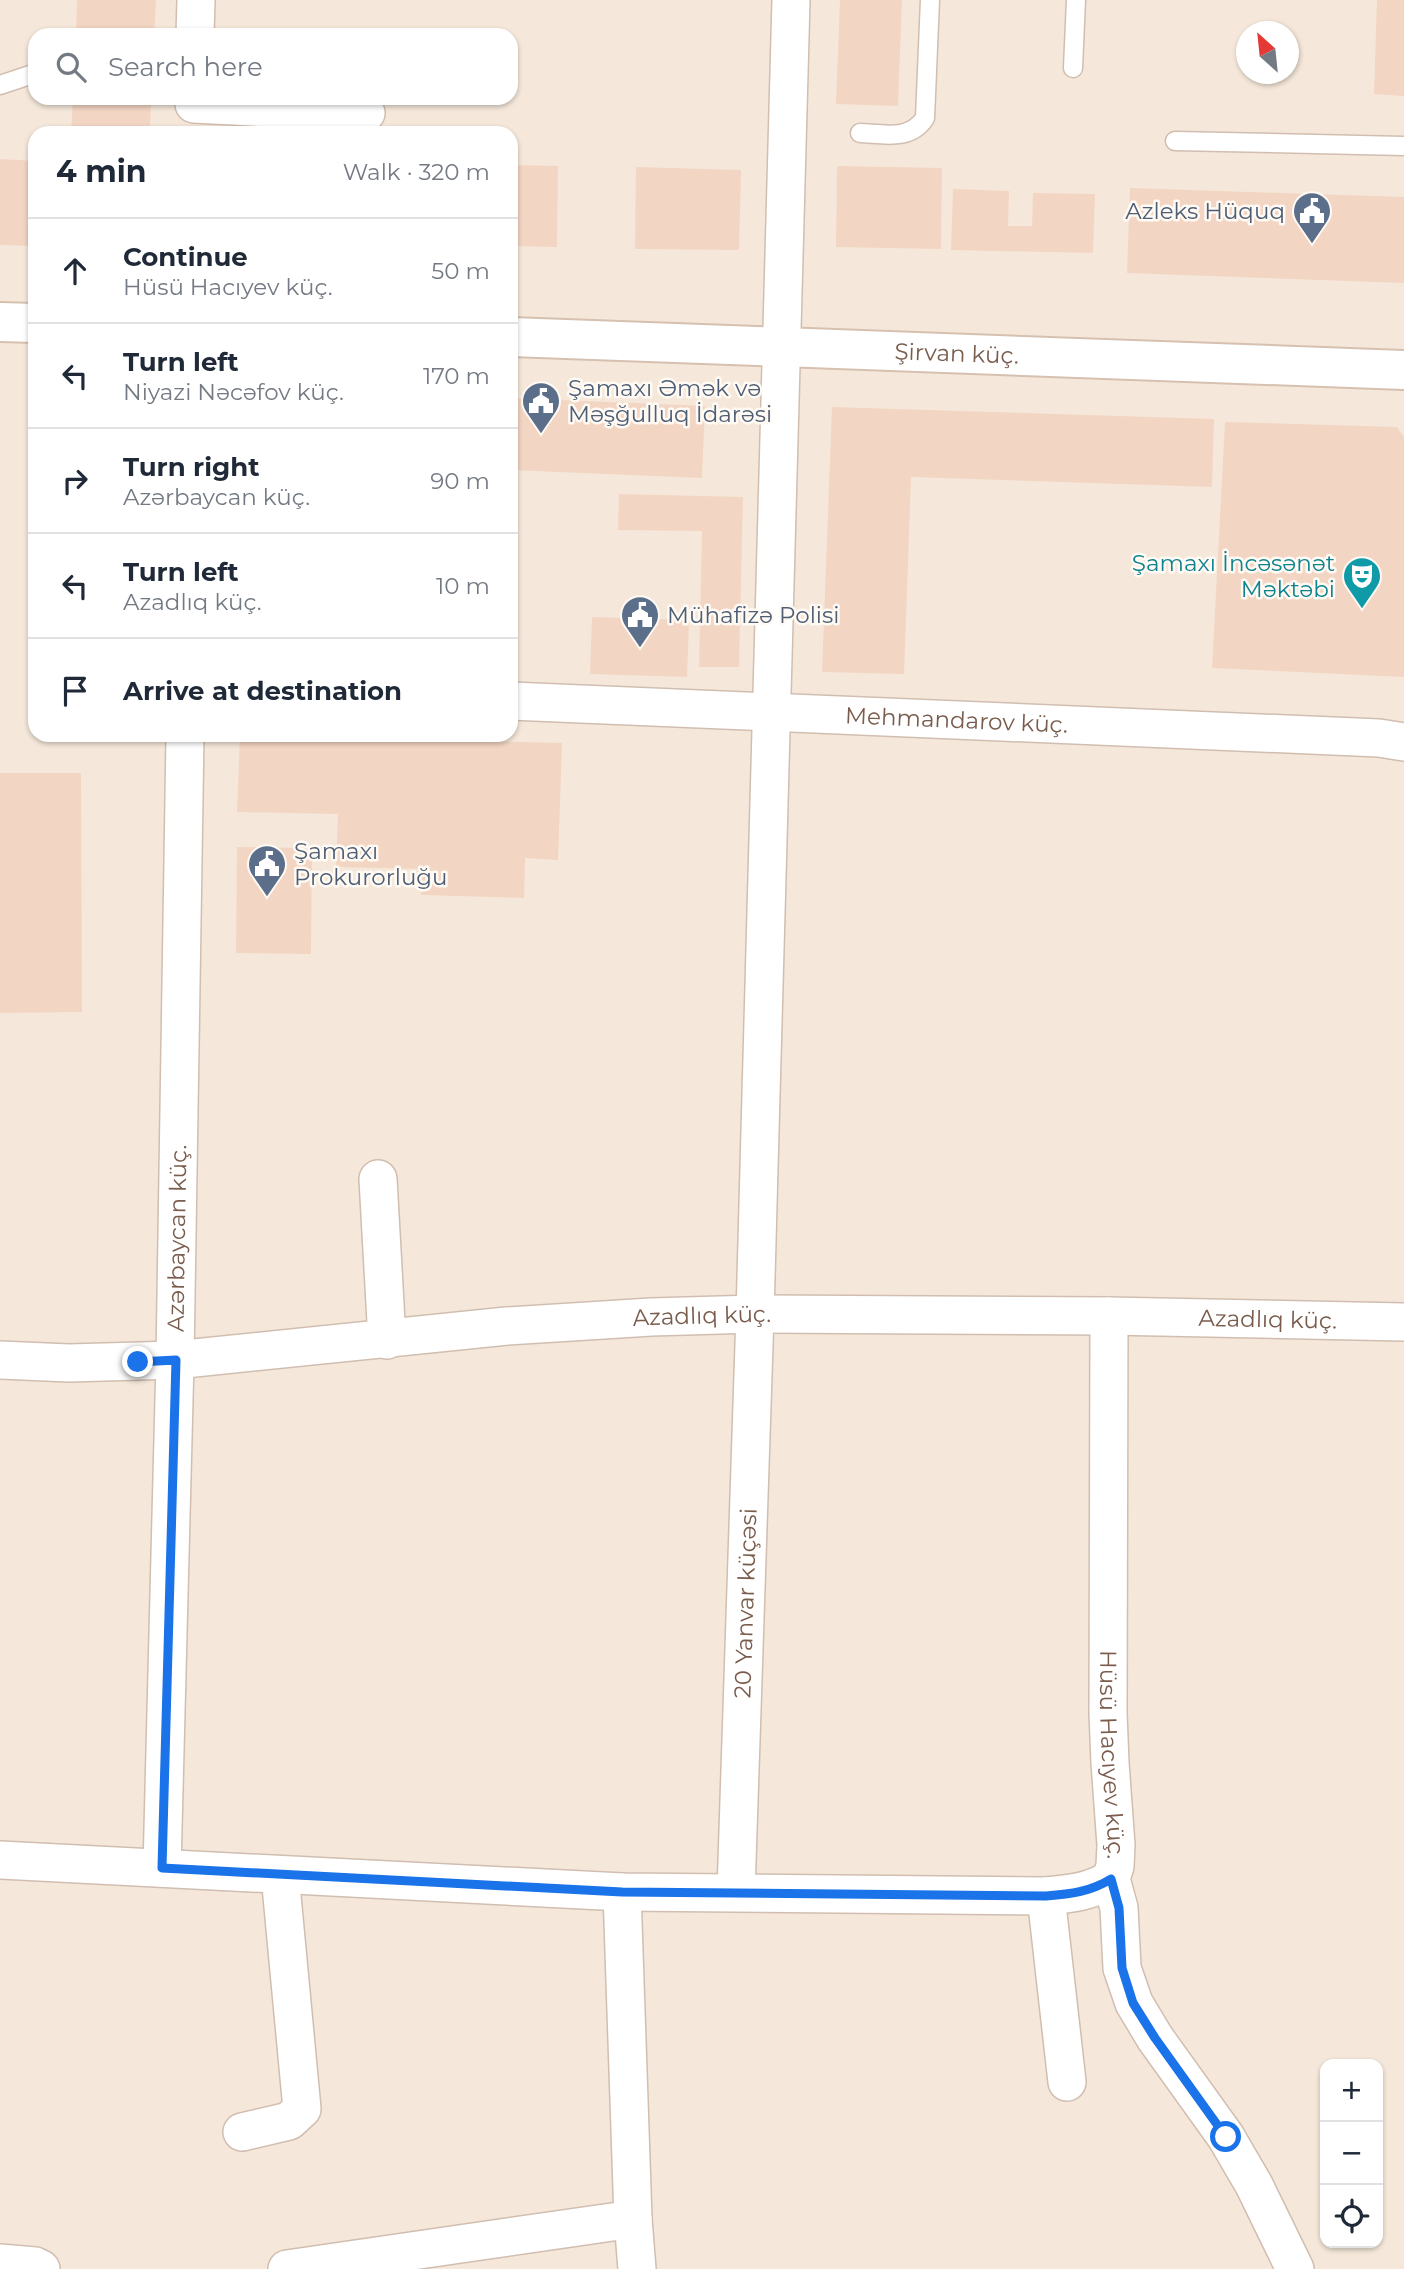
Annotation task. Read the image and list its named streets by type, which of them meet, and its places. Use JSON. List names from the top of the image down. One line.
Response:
{"streets":{"street":["Şirvan küç.","Mehmandarov küç.","Azərbaycan küç.","Azadlıq küç.","20 Yanvar küçəsi","Hüsü Hacıyev küç."]},"crossings":[["Şirvan küç.","20 Yanvar küçəsi"],["Mehmandarov küç.","20 Yanvar küçəsi"],["Azərbaycan küç.","Azadlıq küç."],["Azadlıq küç.","20 Yanvar küçəsi"],["Azadlıq küç.","Hüsü Hacıyev küç."]],"places":{"public building":["Azleks Hüquq","Şamaxı Əmək və Məşğulluq İdarəsi","Mühafizə Polisi","Şamaxı Prokurorluğu"],"theatre":["Şamaxı İncəsənət Məktəbi"]},"north":"top left","page":{"search":"Search here","heading":["4 min","Walk · 320 m"],"list":[["Continue","Hüsü Hacıyev küç.","50 m"],["Turn left","Niyazi Nəcəfov küç.","170 m"],["Turn right","Azərbaycan küç.","90 m"],["Turn left","Azadlıq küç.","10 m"],"Arrive at destination"],"map_buttons":["+","−"]}}
